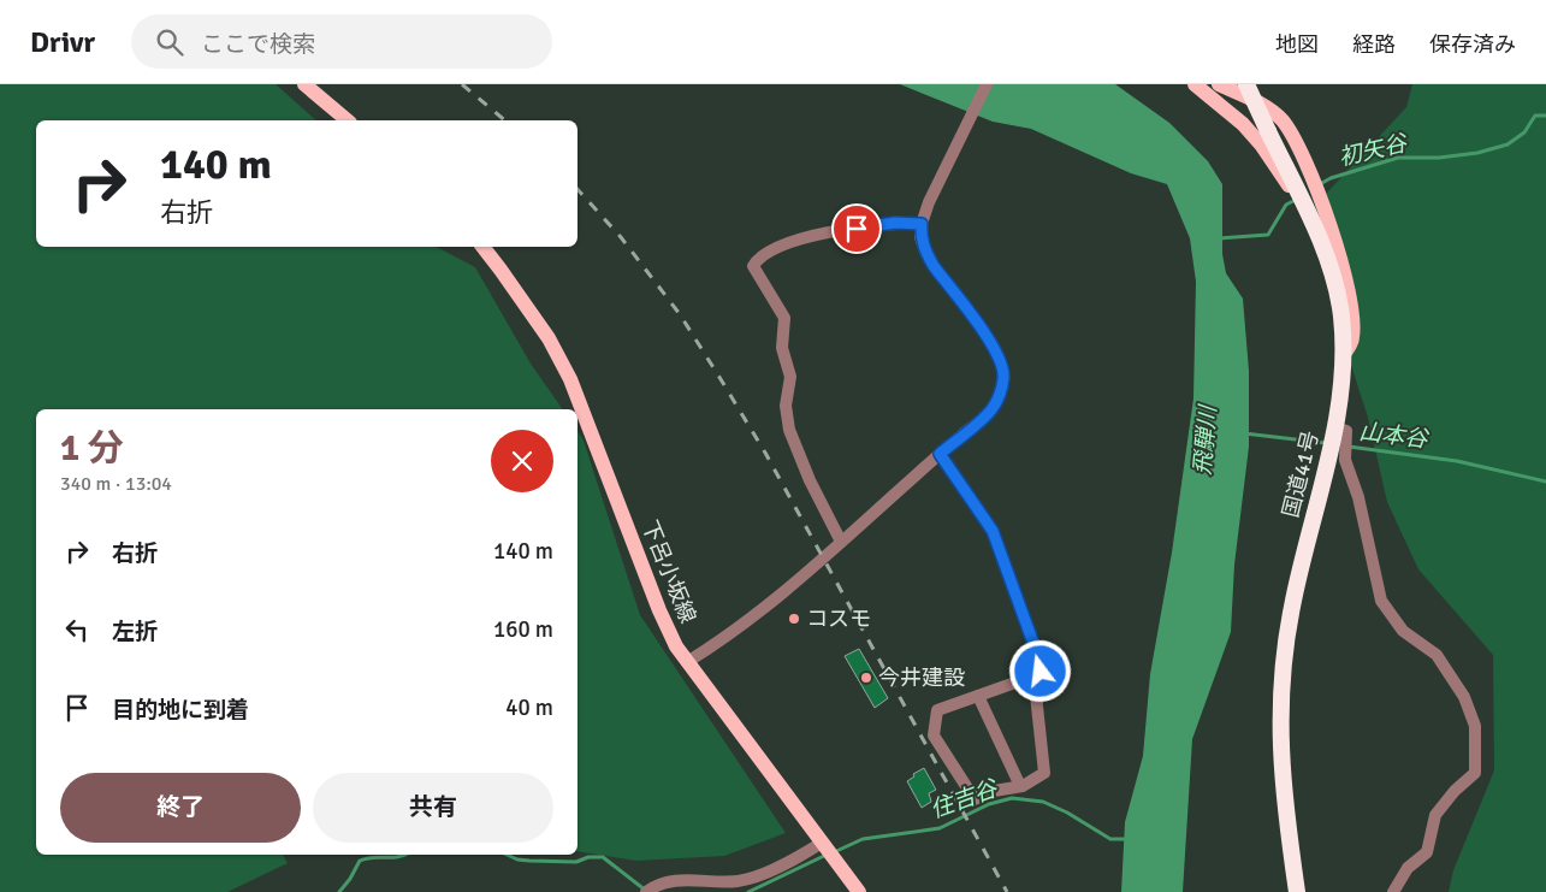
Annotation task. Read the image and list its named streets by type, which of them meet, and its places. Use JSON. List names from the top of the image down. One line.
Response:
{"streets":{"highway":["国道41号"],"main road":["下呂小坂線"]},"water":["初矢谷","山本谷","飛騨川","住吉谷"],"places":["コスモ","今井建設"],"page":{"header":"Drivr","search":"ここで検索","nav":["地図","経路","保存済み"],"turn":["140 m","右折"],"heading":["1 分","340 m · 13:04"],"list":[{"name":"右折","value":"140 m"},{"name":"左折","value":"160 m"},{"name":"目的地に到着","value":"40 m"}],"buttons":["終了","共有"]}}
